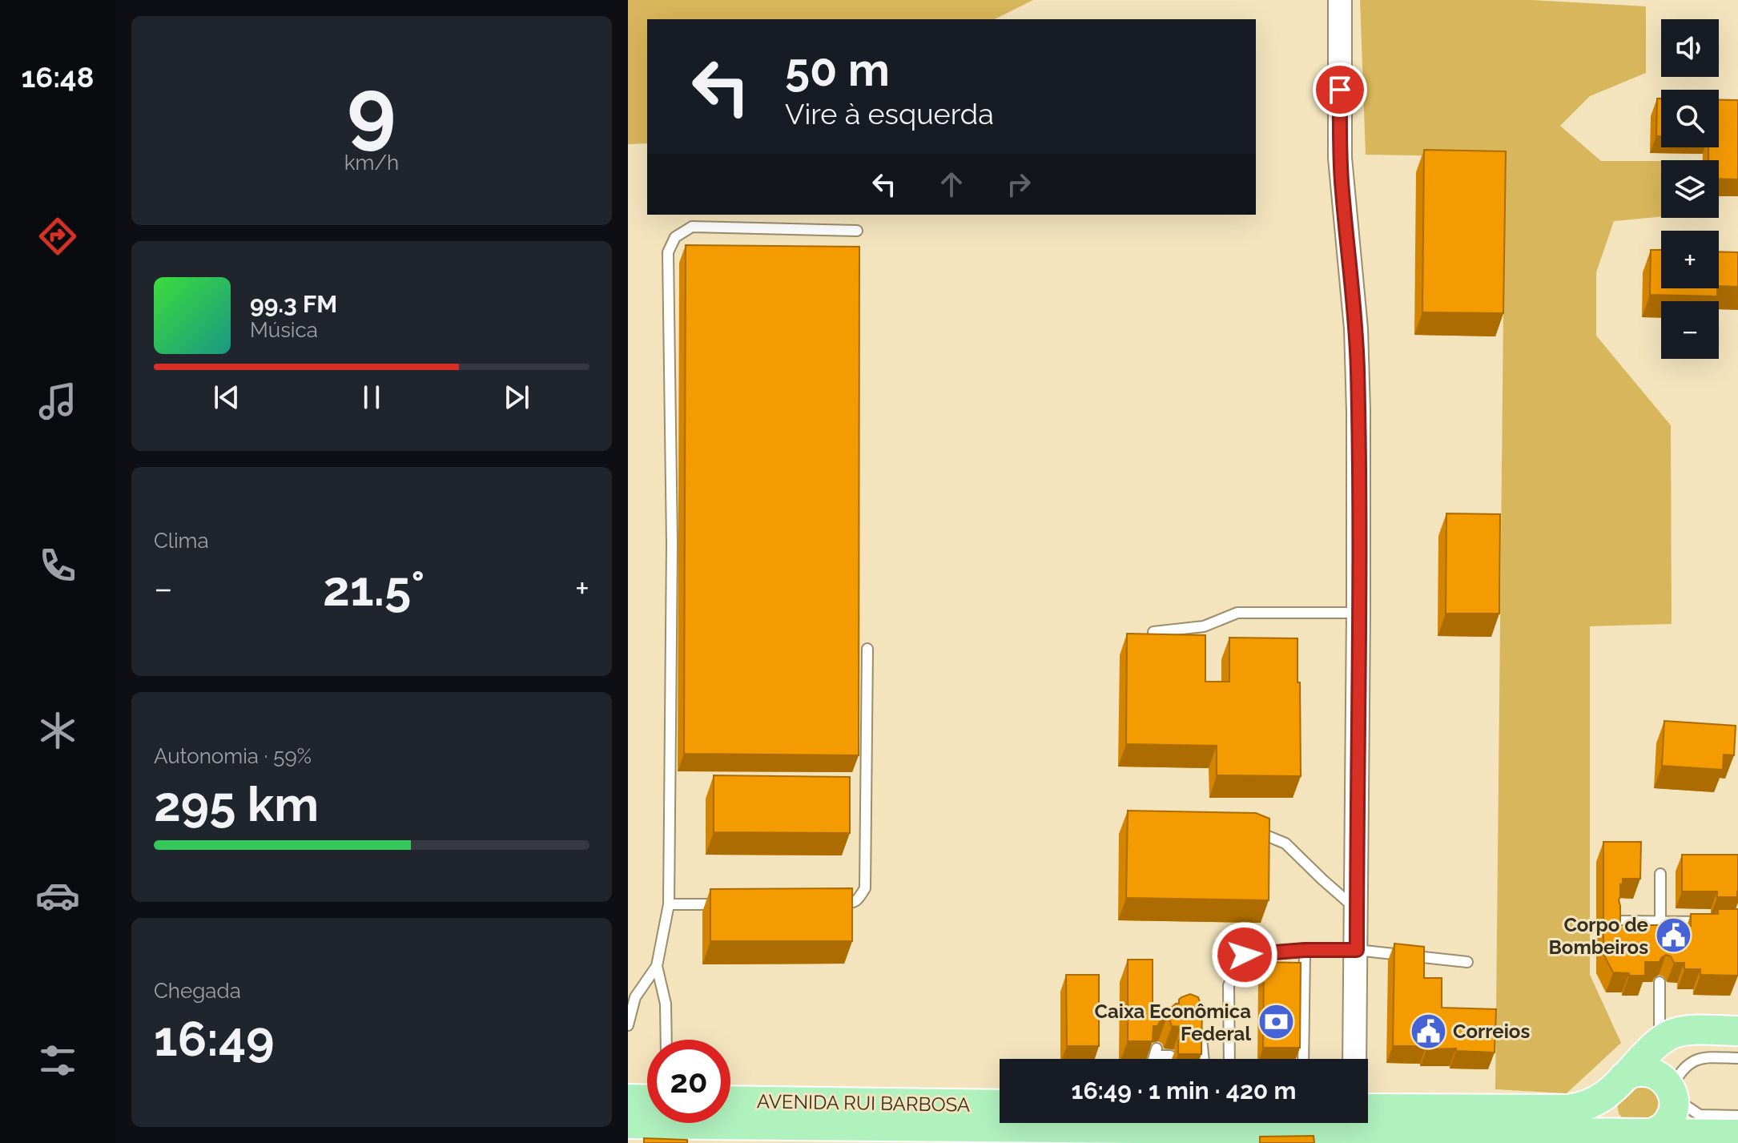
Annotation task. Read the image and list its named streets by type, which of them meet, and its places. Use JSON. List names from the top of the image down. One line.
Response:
{"streets":{"main road":["AVENIDA RUI BARBOSA"]},"places":{"public building":["Corpo de Bombeiros","Correios"],"bank":["Caixa Econômica Federal"]},"page":{"tabs":"16:48","tile":[["9","km/h"],"Clima",["Autonomia · 59%","295 km"],["Chegada","16:49"]],"map_buttons":["+","−"],"turn":["50 m","Vire à esquerda"],"song":["99.3 FM","Música"],"heat":["−","21.5°","+"],"limit":"20","trip":"16:49 · 1 min · 420 m"}}
